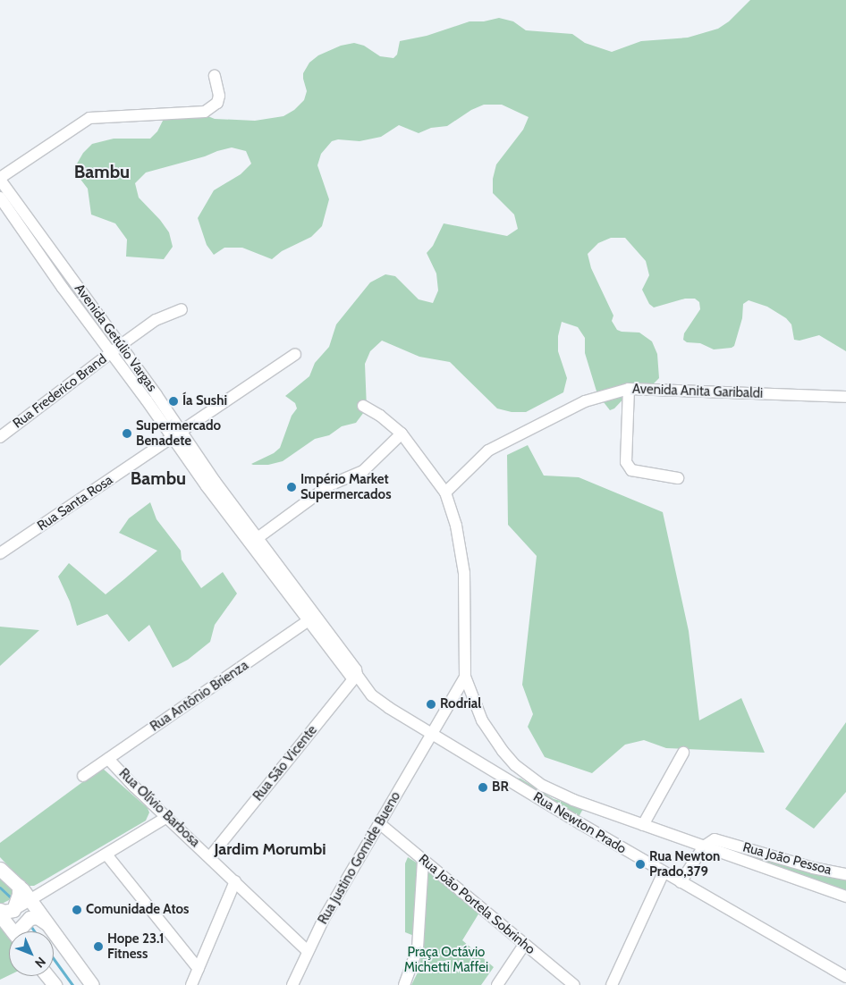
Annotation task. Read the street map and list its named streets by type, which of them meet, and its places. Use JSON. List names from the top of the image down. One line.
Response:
{"streets":{"street":["Avenida Getúlio Vargas","Rua Frederico Brand","Avenida Anita Garibaldi","Rua Santa Rosa","Rua Antônio Brienza","Rua São Vicente","Rua Olívio Barbosa","Rua Newton Prado","Rua Justino Gomide Bueno","Rua João Pessoa","Rua João Portela Sobrinho"]},"crossings":[["Avenida Getúlio Vargas","Rua Frederico Brand"],["Avenida Getúlio Vargas","Rua Santa Rosa"],["Avenida Getúlio Vargas","Rua Antônio Brienza"],["Avenida Getúlio Vargas","Rua São Vicente"],["Avenida Getúlio Vargas","Rua Newton Prado"],["Avenida Getúlio Vargas","Rua Justino Gomide Bueno"],["Rua Antônio Brienza","Rua Olívio Barbosa"],["Rua São Vicente","Rua Olívio Barbosa"],["Rua Olívio Barbosa","Rua Justino Gomide Bueno"],["Rua Newton Prado","Rua Justino Gomide Bueno"],["Rua Justino Gomide Bueno","Rua João Portela Sobrinho"]],"districts":["Bambu","Bambu","Jardim Morumbi"],"parks":["Praça Octávio Michetti Maffei"],"places":["Ía Sushi","Supermercado Benadete","Império Market Supermercados","Rodrial","BR","Rua Newton Prado,379","Comunidade Atos","Hope 23.1 Fitness"],"north":"bottom right"}
